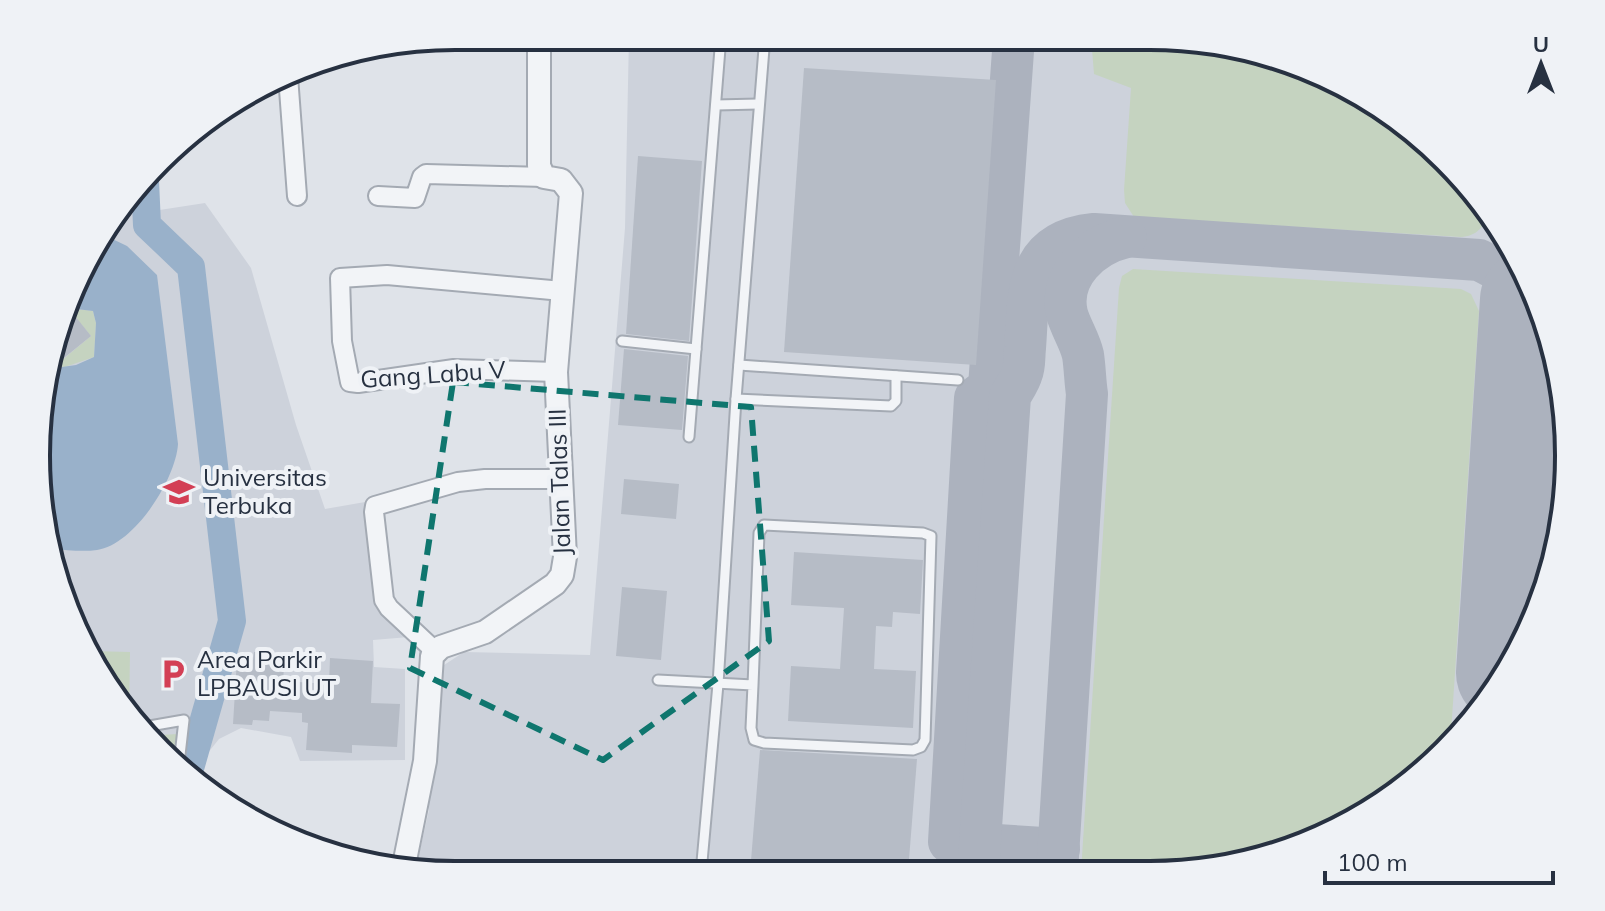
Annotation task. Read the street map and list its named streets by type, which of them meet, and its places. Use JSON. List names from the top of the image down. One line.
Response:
{"streets":{"street":["Gang Labu V","Jalan Talas III"]},"crossings":[["Gang Labu V","Jalan Talas III"]],"places":{"school or university":["Universitas Terbuka"],"parking":["Area Parkir LPBAUSI UT"]},"scale_bar":"100 m","north":"top"}
